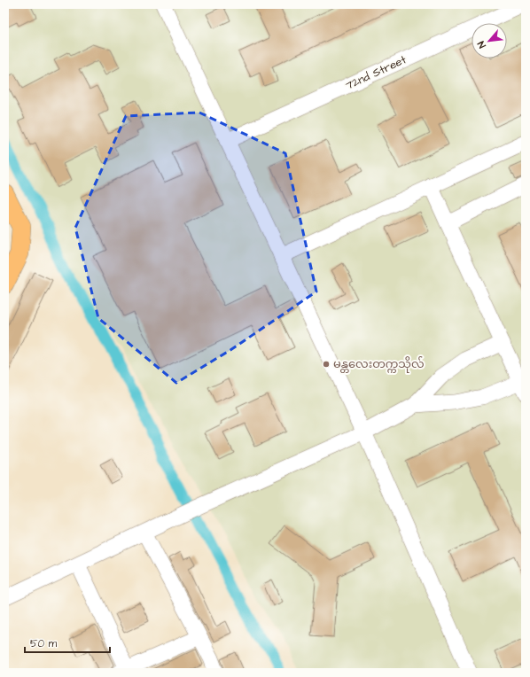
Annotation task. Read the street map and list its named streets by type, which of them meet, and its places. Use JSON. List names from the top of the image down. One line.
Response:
{"streets":{"street":["72nd Street"]},"places":["မန္တလေးတက္ကသိုလ်"],"scale_bar":"50 m","north":"bottom left"}
